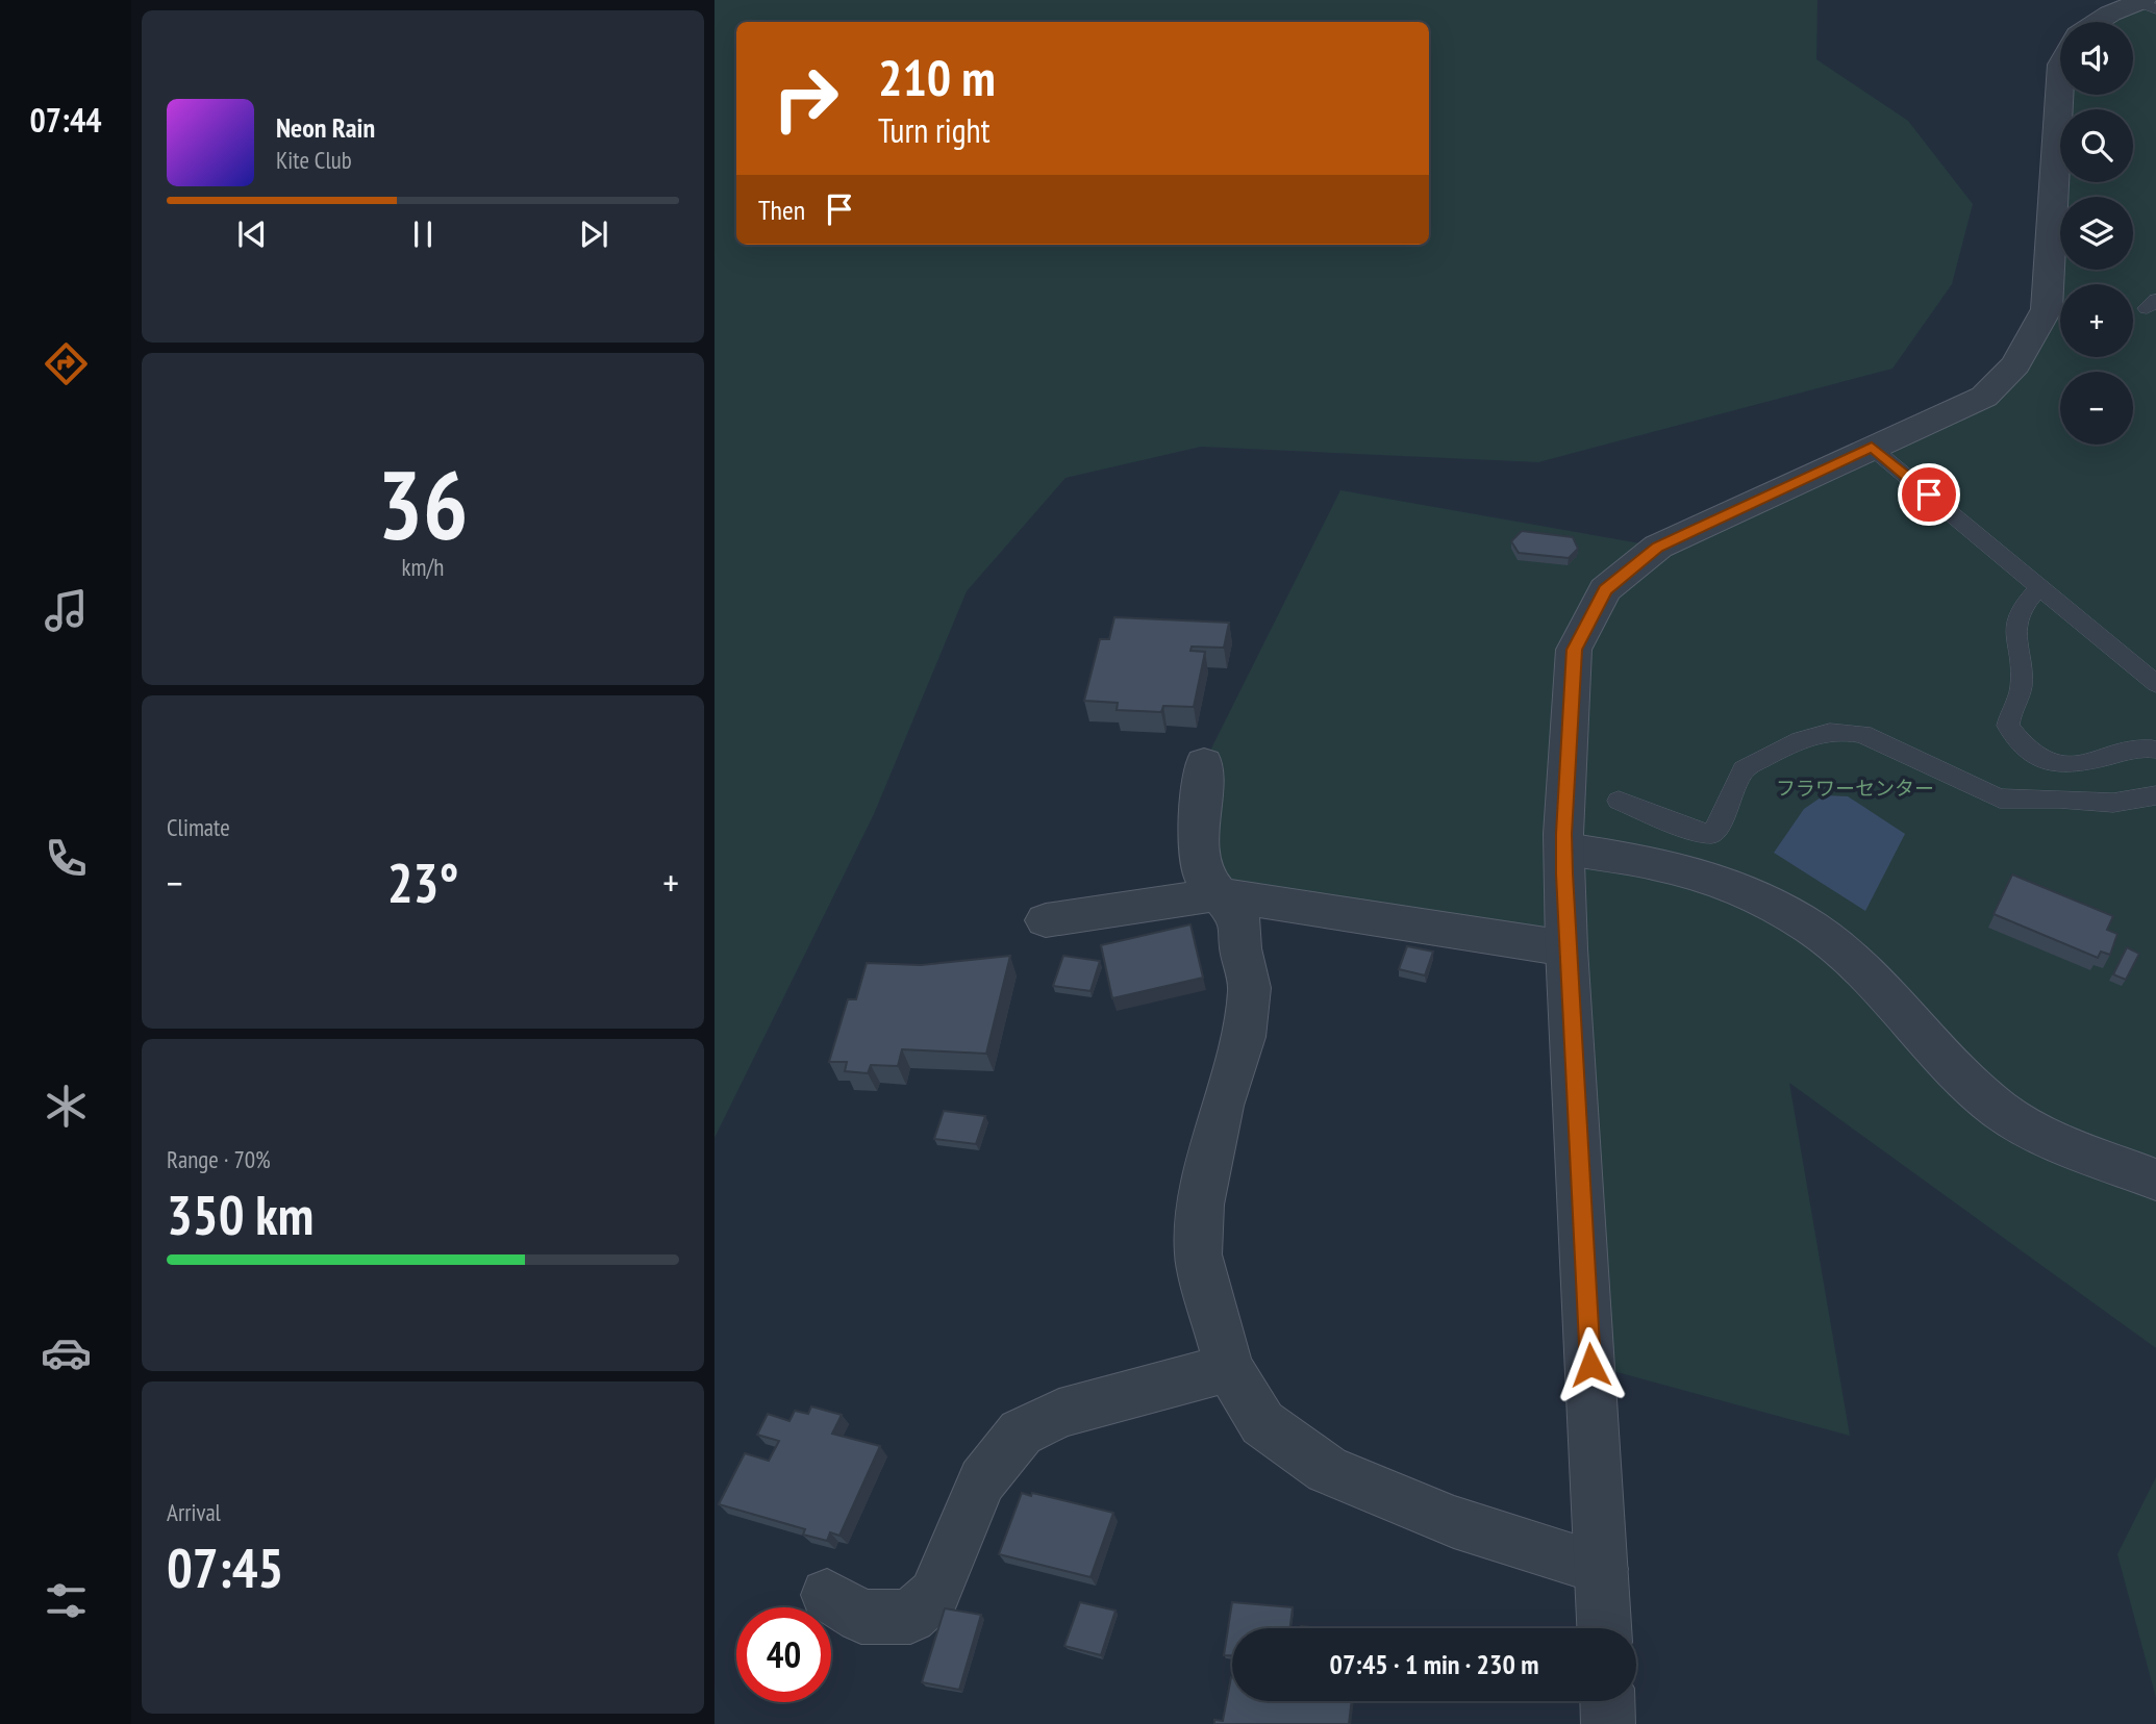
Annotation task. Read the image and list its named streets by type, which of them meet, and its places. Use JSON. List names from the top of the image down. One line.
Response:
{"parks":["フラワーセンター"],"page":{"tabs":"07:44","map_buttons":["+","−"],"turn":["210 m","Turn right"],"song":["Neon Rain","Kite Club"],"then":"Then","tile":[["36","km/h"],"Climate",["Range · 70%","350 km"],["Arrival","07:45"]],"heat":["−","23°","+"],"limit":"40","trip":"07:45 · 1 min · 230 m"}}
